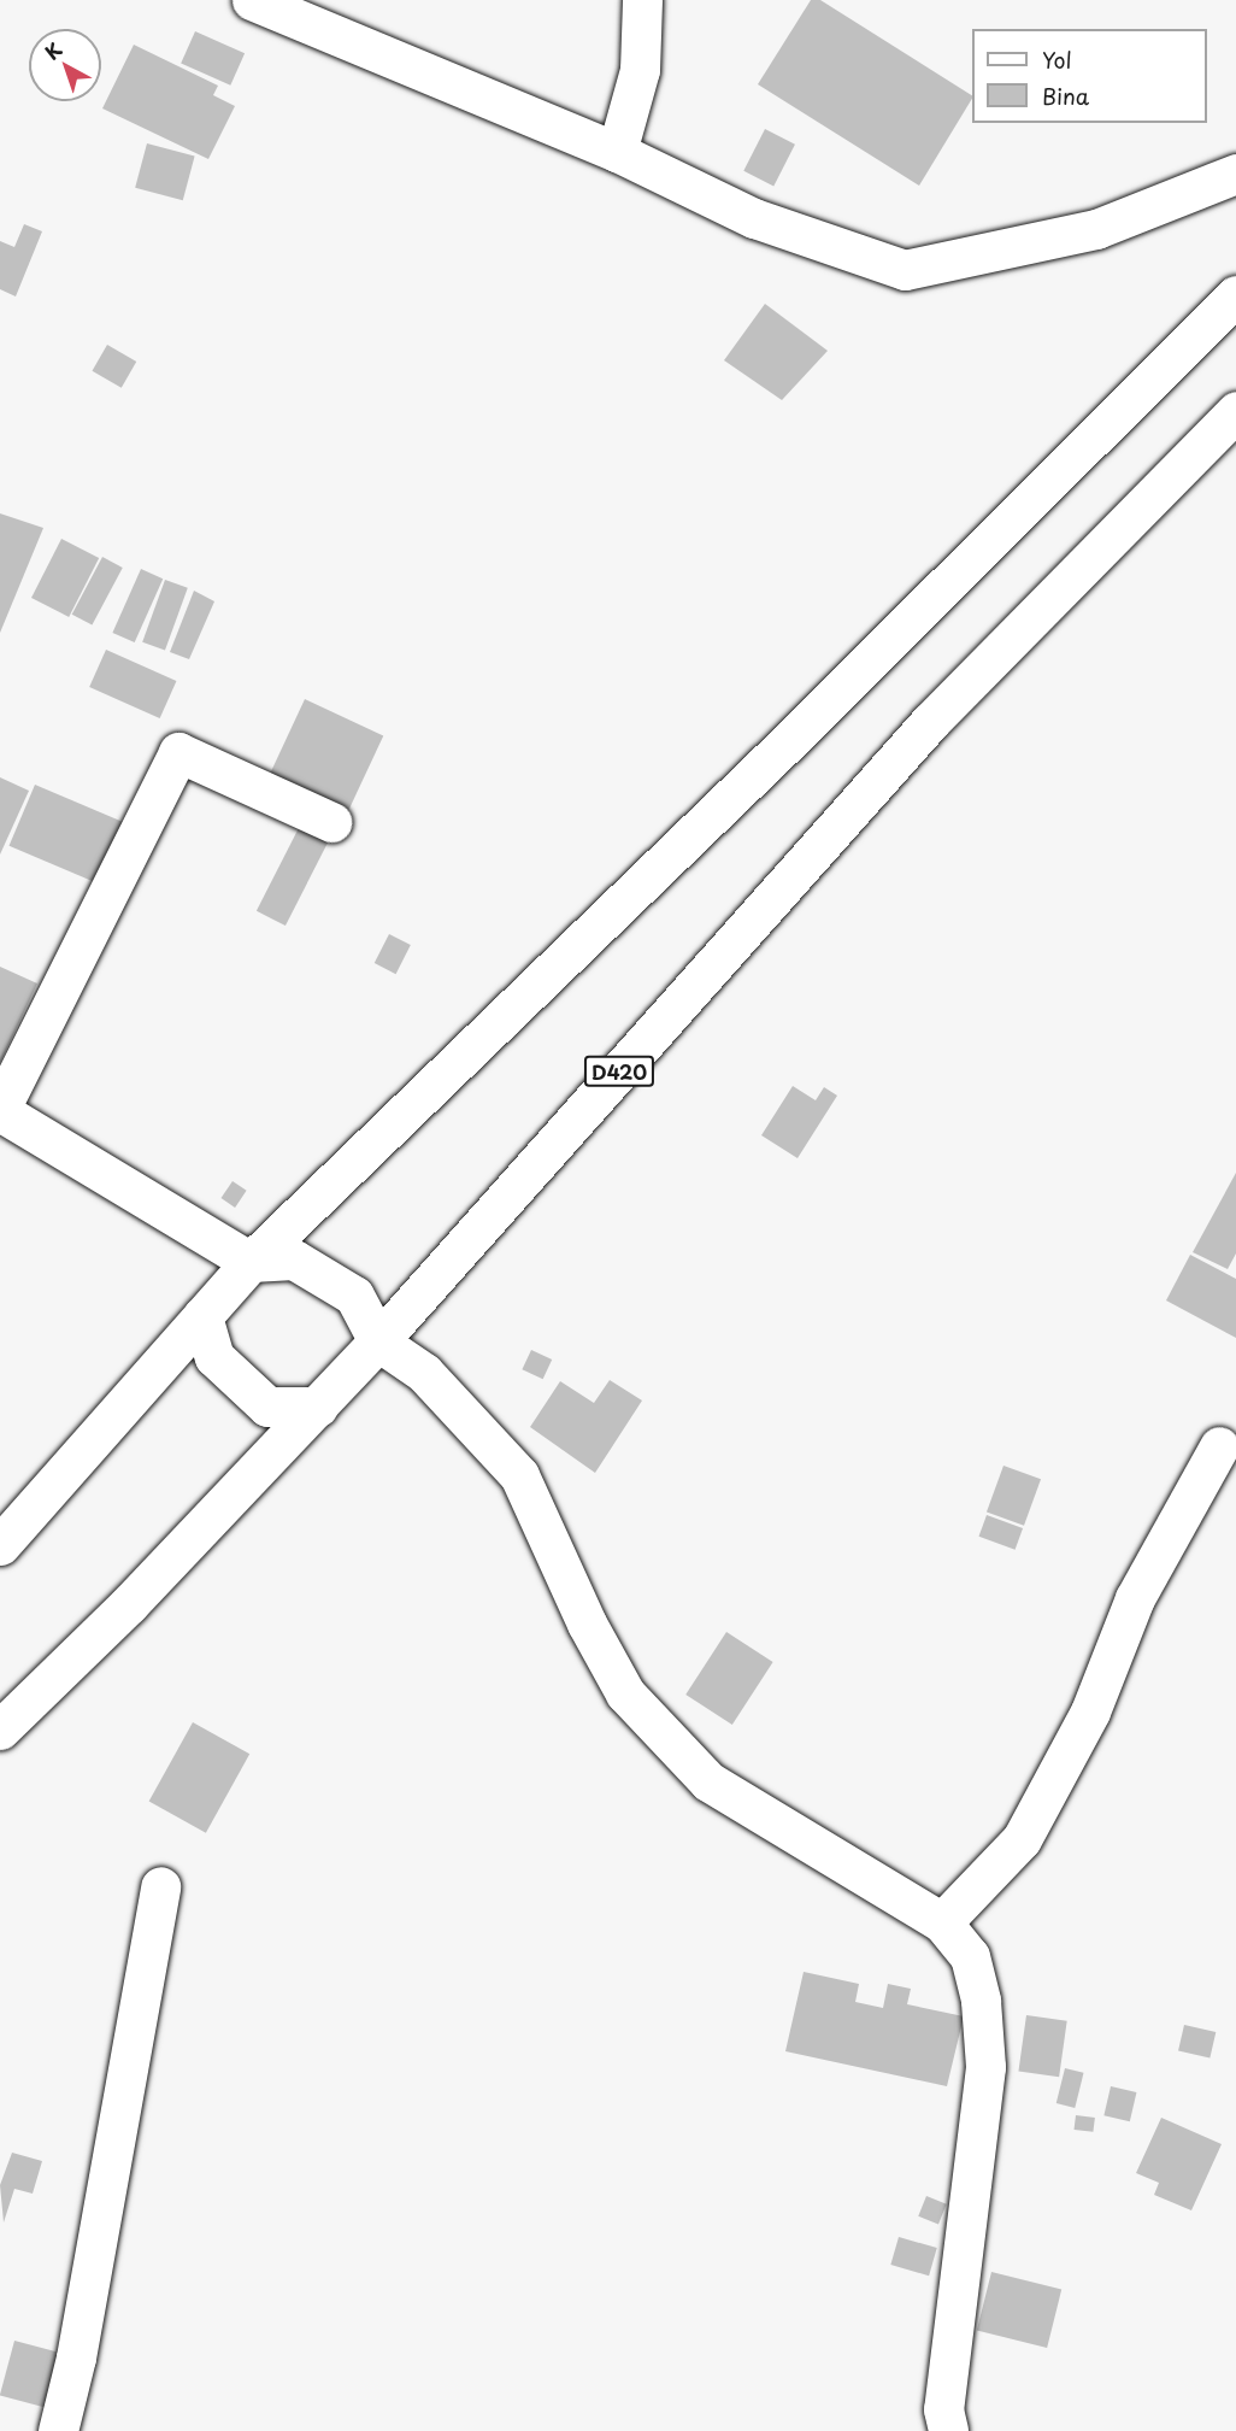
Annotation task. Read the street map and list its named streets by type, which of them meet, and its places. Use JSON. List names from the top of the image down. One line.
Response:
{"streets":{"street":["D420"]},"legend":["Yol","Bina"],"north":"top left"}
